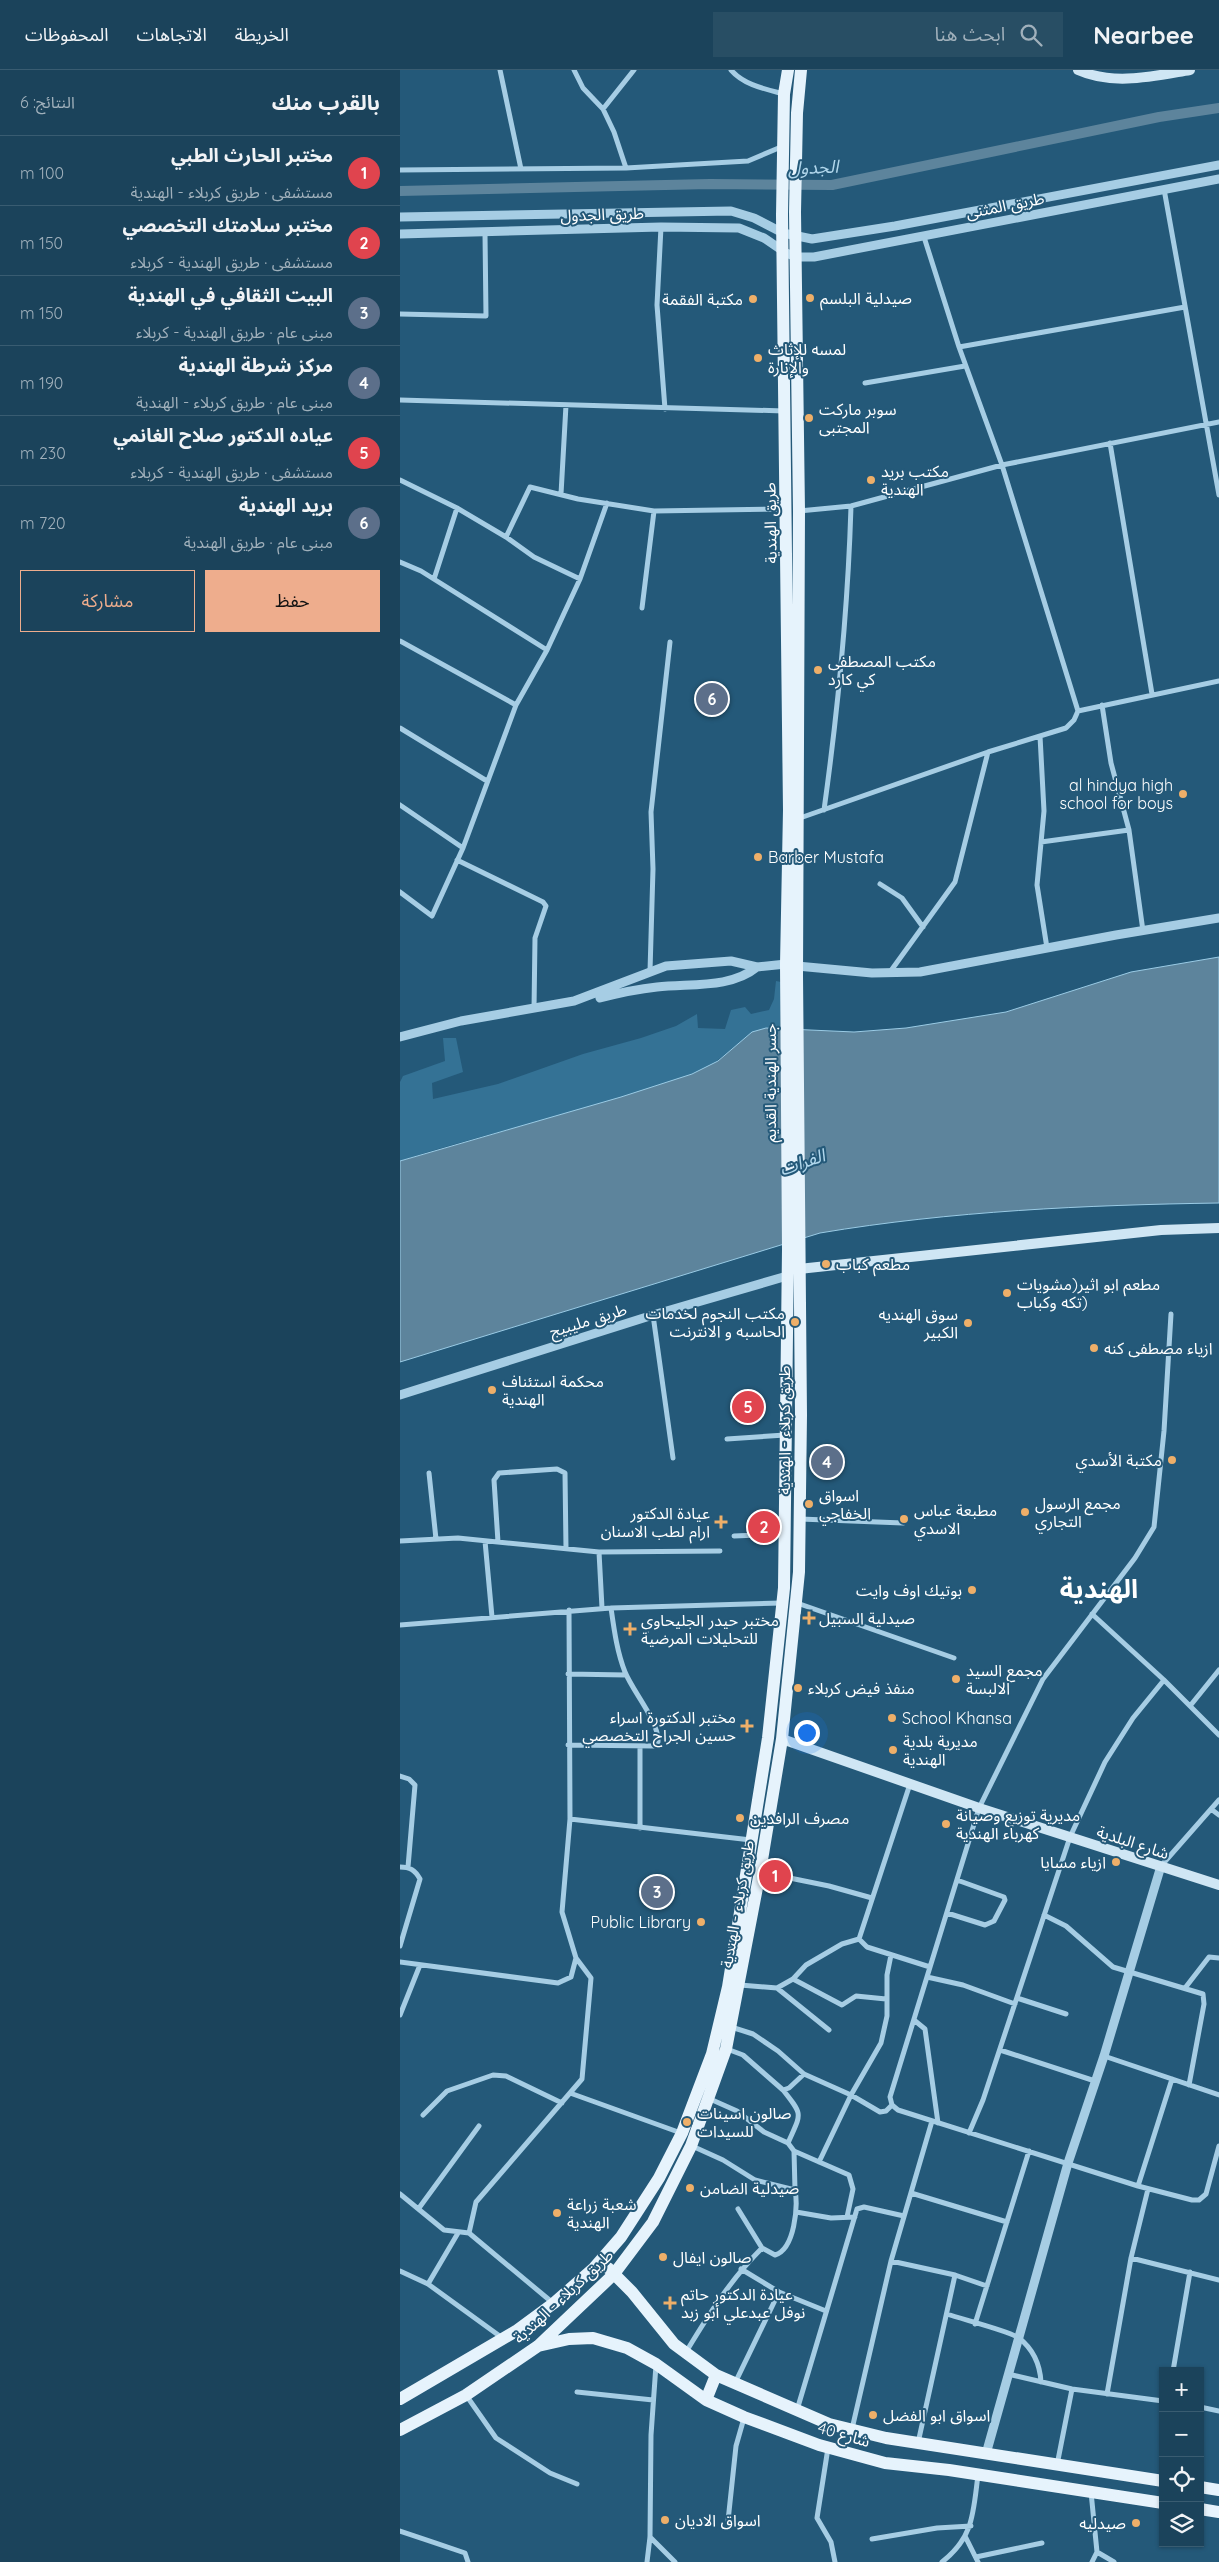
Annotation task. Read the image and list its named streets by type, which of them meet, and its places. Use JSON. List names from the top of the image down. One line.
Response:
{"streets":{"main road":["طريق الهندية","جسر الهندية القديم","طريق كربلاء - الهندية","شارع البلدية","شارع 40"],"street":["طريق المثنى","طريق الجدول","طريق مليبيج"]},"crossings":[["طريق المثنى","طريق الجدول"],["طريق المثنى","طريق الهندية"],["طريق الجدول","طريق الهندية"],["طريق الهندية","جسر الهندية القديم"],["جسر الهندية القديم","طريق كربلاء - الهندية"],["طريق كربلاء - الهندية","شارع البلدية"],["طريق كربلاء - الهندية","شارع 40"]],"districts":["الهندية"],"water":["الجدول","الفرات"],"places":{"other":["صيدلية البلسم","مكتبة الفقمة","لمسه للإثاث والإنارة","سوبر ماركت المجتبى","مكتب بريد الهندية","مكتب المصطفى كي كارد","al hindya high school for boys","Barber Mustafa","مطعم كباب","مطعم ابو اثير(مشويات تكه وكباب)","مكتب النجوم لخدمات الحاسبه و الانترنت","سوق الهنديه الكبير","ازياء مصطفى كنه","محكمة استئناف الهندية","مكتبة الأسدي","اسواق الخفاجي","مجمع الرسول التجاري","مطبعة عباس الاسدي","بوتيك اوف وايت","مجمع السيد الالبسة","منفذ فيض كربلاء","School Khansa","مديرية بلدية الهندية","مصرف الرافدين","مديرية توزيع وصيانة كهرباء الهندية","ازياء مسايا","Public Library","صالون اسينات للسيدات","صيدلية الضامن","شعبة زراعة الهندية","صالون ايفال","اسواق ابو الفضل","اسواق الاديان","صيدليه"],"health":["عيادة الدكتور ارام لطب الاسنان","صيدلية السبيل","مختبر حيدر الجليحاوي للتحليلات المرضية","مختبر الدكتورة اسراء حسين الجراح التخصصي","عيادة الدكتور حاتم نوفل عبدعلي أبو زبد"]},"page":{"header":"Nearbee","search":"ابحث هنا","nav":["الخريطة","الاتجاهات","المحفوظات"],"heading":["بالقرب منك","النتائج: 6"],"list":[{"mark":"1","name":"مختبر الحارث الطبي","note":"مستشفى · طريق كربلاء - الهندية","value":"100 m"},{"mark":"2","name":"مختبر سلامتك التخصصي","note":"مستشفى · طريق الهندية - كربلاء","value":"150 m"},{"mark":"3","name":"البيت الثقافي في الهندية","note":"مبنى عام · طريق الهندية - كربلاء","value":"150 m"},{"mark":"4","name":"مركز شرطة الهندية","note":"مبنى عام · طريق كربلاء - الهندية","value":"190 m"},{"mark":"5","name":"عياده الدكتور صلاح الغانمي","note":"مستشفى · طريق الهندية - كربلاء","value":"230 m"},{"mark":"6","name":"بريد الهندية","note":"مبنى عام · طريق الهندية","value":"720 m"}],"buttons":["حفظ","مشاركة"],"pins":["6","5","4","2","1","3"],"map_buttons":["+","−"]}}
